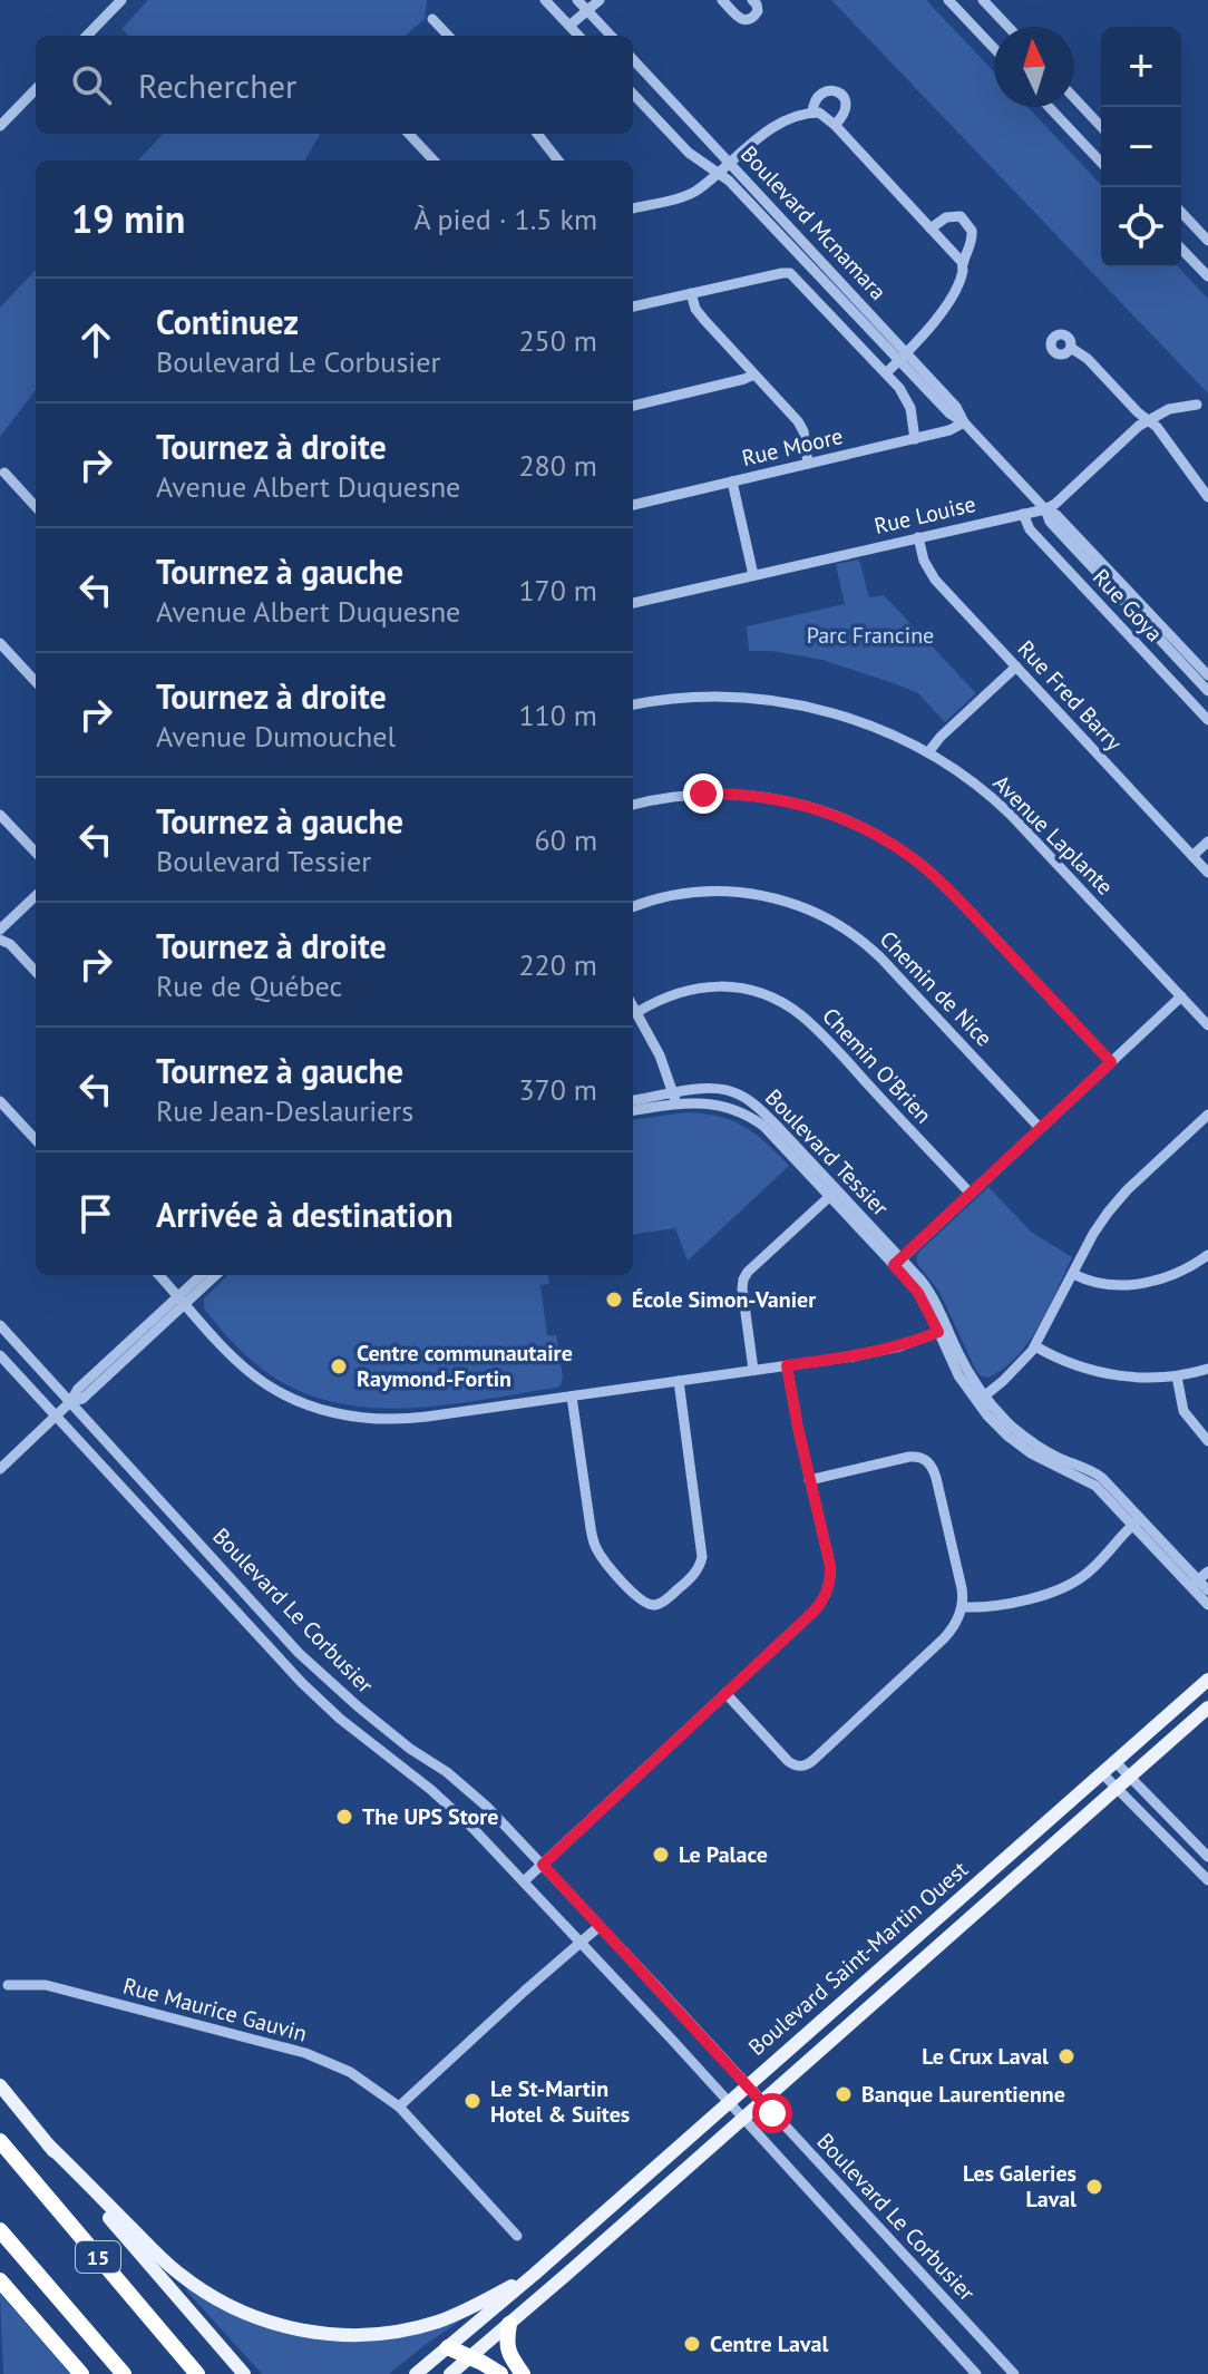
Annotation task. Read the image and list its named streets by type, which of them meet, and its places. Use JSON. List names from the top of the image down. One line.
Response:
{"streets":{"highway":["15"],"main road":["Boulevard Saint-Martin Ouest"],"street":["Boulevard Mcnamara","Rue Moore","Rue Louise","Rue Goya","Rue Fred Barry","Avenue Laplante","Chemin de Nice","Chemin O'Brien","Boulevard Tessier","Boulevard Le Corbusier","Rue Maurice Gauvin"]},"crossings":[["Boulevard Mcnamara","Rue Moore"],["Boulevard Mcnamara","Rue Louise"],["Rue Louise","Rue Goya"],["Rue Louise","Rue Fred Barry"],["Boulevard Le Corbusier","Boulevard Saint-Martin Ouest"]],"parks":["Parc Francine"],"places":["École Simon-Vanier","Centre communautaire Raymond-Fortin","The UPS Store","Le Palace","Le Crux Laval","Banque Laurentienne","Le St-Martin Hotel & Suites","Les Galeries Laval","Centre Laval"],"north":"top","page":{"map_buttons":["+","−"],"search":"Rechercher","heading":["19 min","À pied · 1.5 km"],"list":[["Continuez","Boulevard Le Corbusier","250 m"],["Tournez à droite","Avenue Albert Duquesne","280 m"],["Tournez à gauche","Avenue Albert Duquesne","170 m"],["Tournez à droite","Avenue Dumouchel","110 m"],["Tournez à gauche","Boulevard Tessier","60 m"],["Tournez à droite","Rue de Québec","220 m"],["Tournez à gauche","Rue Jean-Deslauriers","370 m"],"Arrivée à destination"]}}
